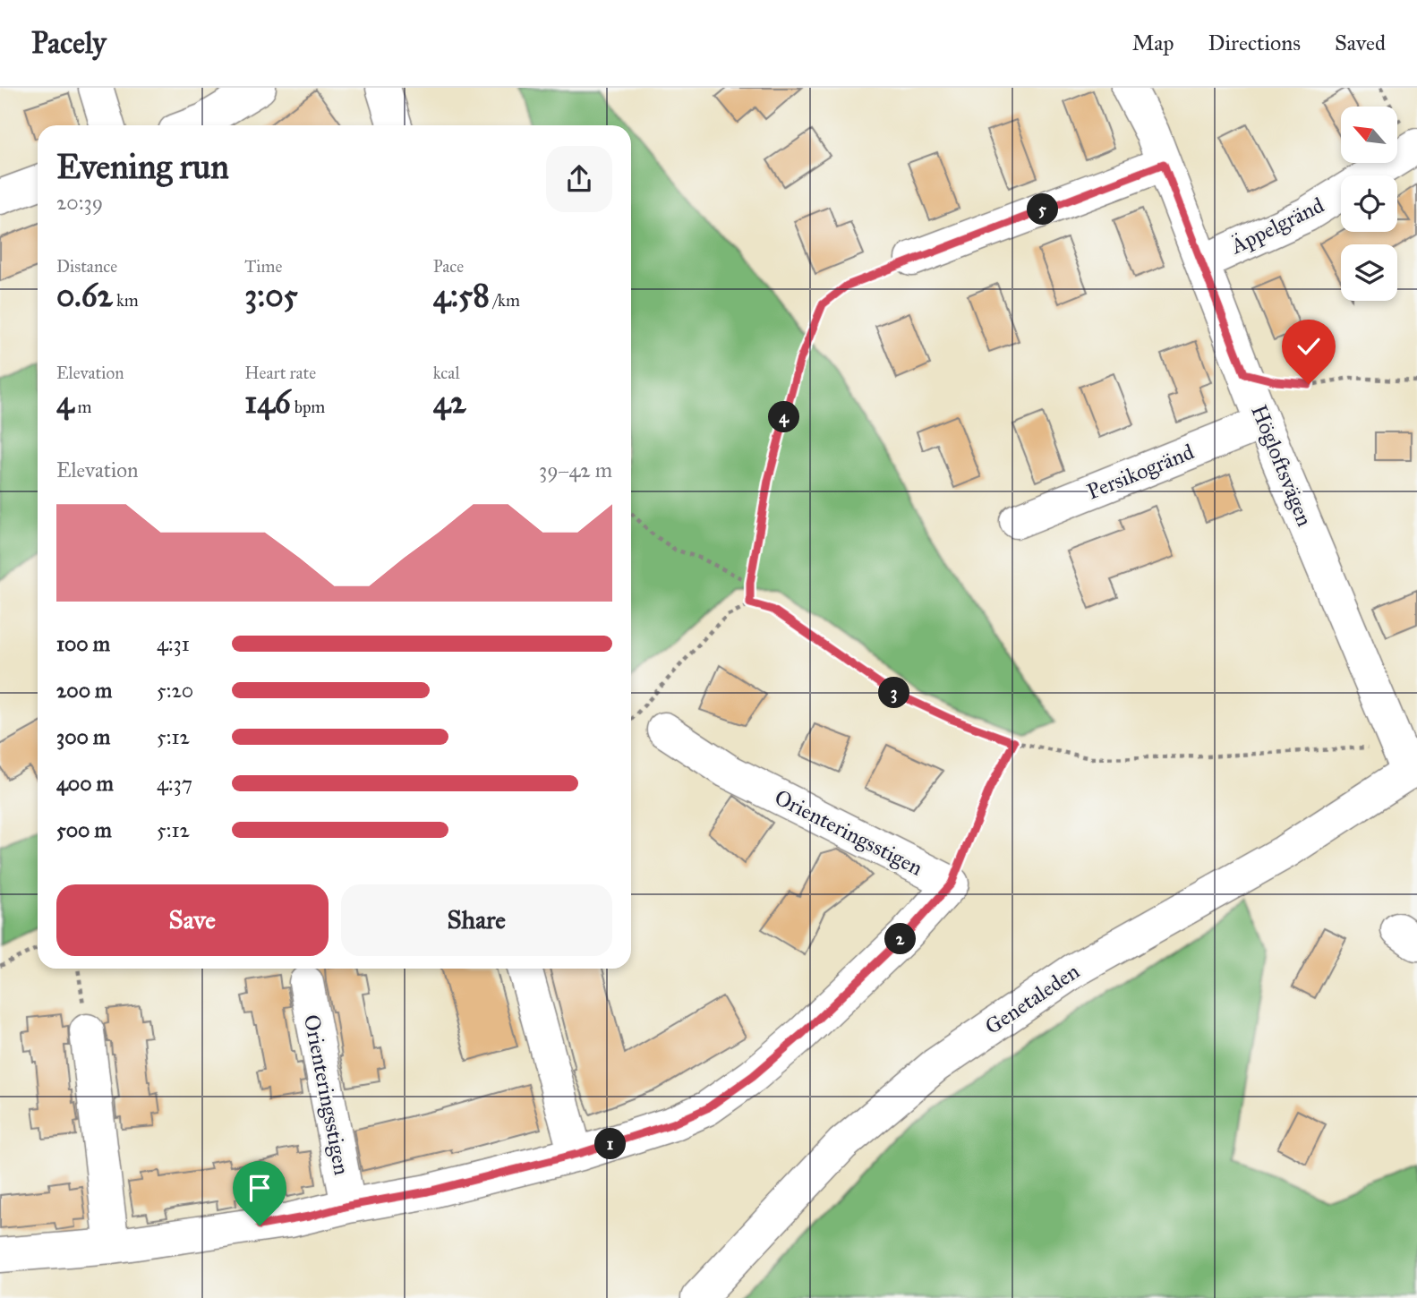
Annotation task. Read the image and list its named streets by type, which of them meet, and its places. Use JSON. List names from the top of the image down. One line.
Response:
{"streets":{"street":["Äppelgränd","Högloftsvägen","Persikogränd","Orienteringsstigen","Genetaleden"]},"crossings":[["Äppelgränd","Högloftsvägen"],["Högloftsvägen","Persikogränd"],["Högloftsvägen","Genetaleden"]],"north":"top left","page":{"header":"Pacely","nav":["Map","Directions","Saved"],"heading":["Evening run","20:39"],"pins":["5","4","3","2","1"],"stats":[["Distance","0.62 km"],["Time","3:05"],["Pace","4:58 /km"],["Elevation","4 m"],["Heart rate","146 bpm"],["kcal","42"]],"chart":["Elevation","39–42 m"],"list":[{"name":"100 m","note":"4:31"},{"name":"200 m","note":"5:20"},{"name":"300 m","note":"5:12"},{"name":"400 m","note":"4:37"},{"name":"500 m","note":"5:12"}],"buttons":["Save","Share"]}}
